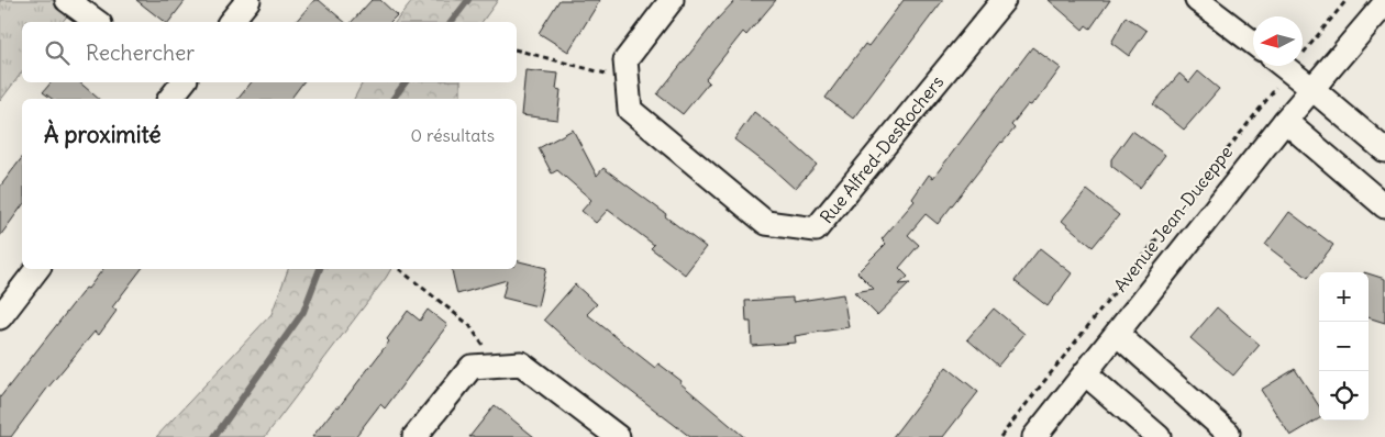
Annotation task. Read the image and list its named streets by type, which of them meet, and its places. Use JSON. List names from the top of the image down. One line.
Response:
{"streets":{"street":["Rue Alfred-DesRochers","Avenue Jean-Duceppe"]},"north":"left","page":{"search":"Rechercher","heading":["À proximité","0 résultats"],"map_buttons":["+","−"]}}
